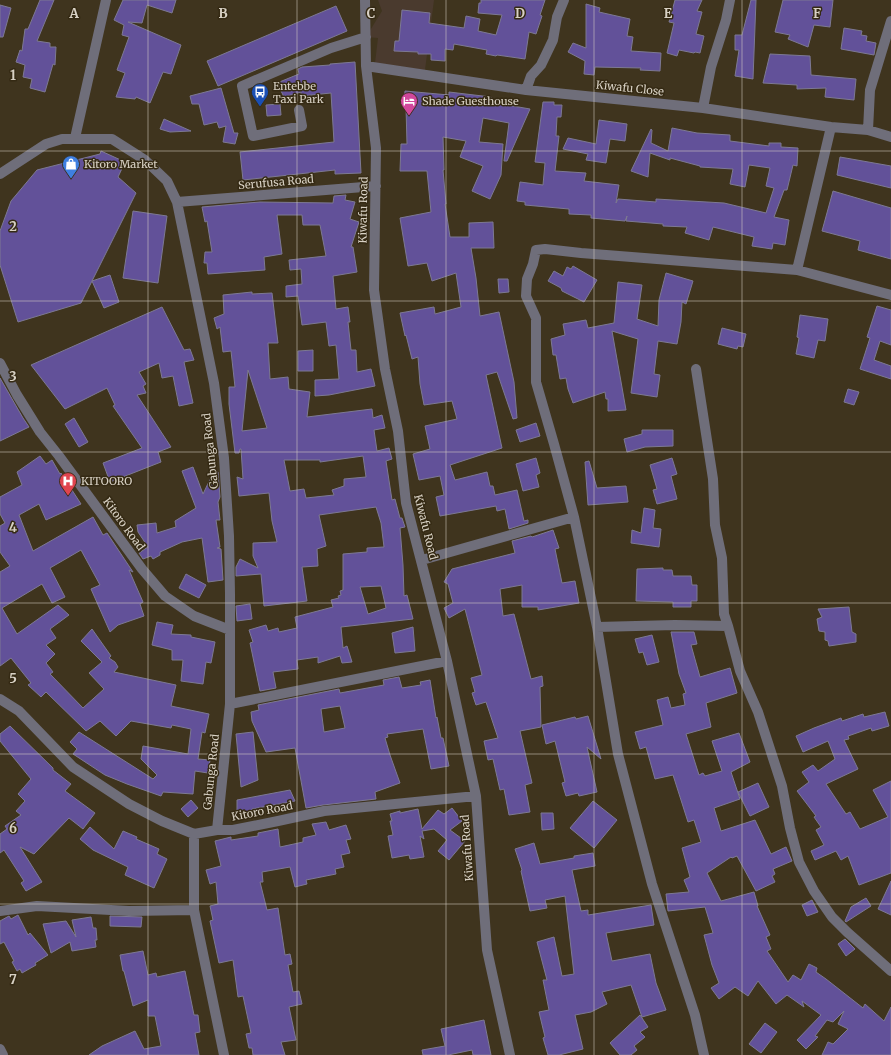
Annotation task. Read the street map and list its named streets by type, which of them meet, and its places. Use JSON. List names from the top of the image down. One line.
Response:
{"streets":{"street":["Kiwafu Close","Serufusa Road","Kiwafu Road","Gabunga Road","Kitoro Road"]},"crossings":[["Kiwafu Close","Kiwafu Road"],["Serufusa Road","Kiwafu Road"],["Serufusa Road","Gabunga Road"],["Kiwafu Road","Kitoro Road"],["Gabunga Road","Kitoro Road"]],"places":{"bus stop":["Entebbe Taxi Park"],"hotel":["Shade Guesthouse"],"shop":["Kitoro Market"],"hospital":["KITOORO"]},"grid":{"columns":["A","B","C","D","E","F"],"rows":["1","2","3","4","5","6","7"]}}
